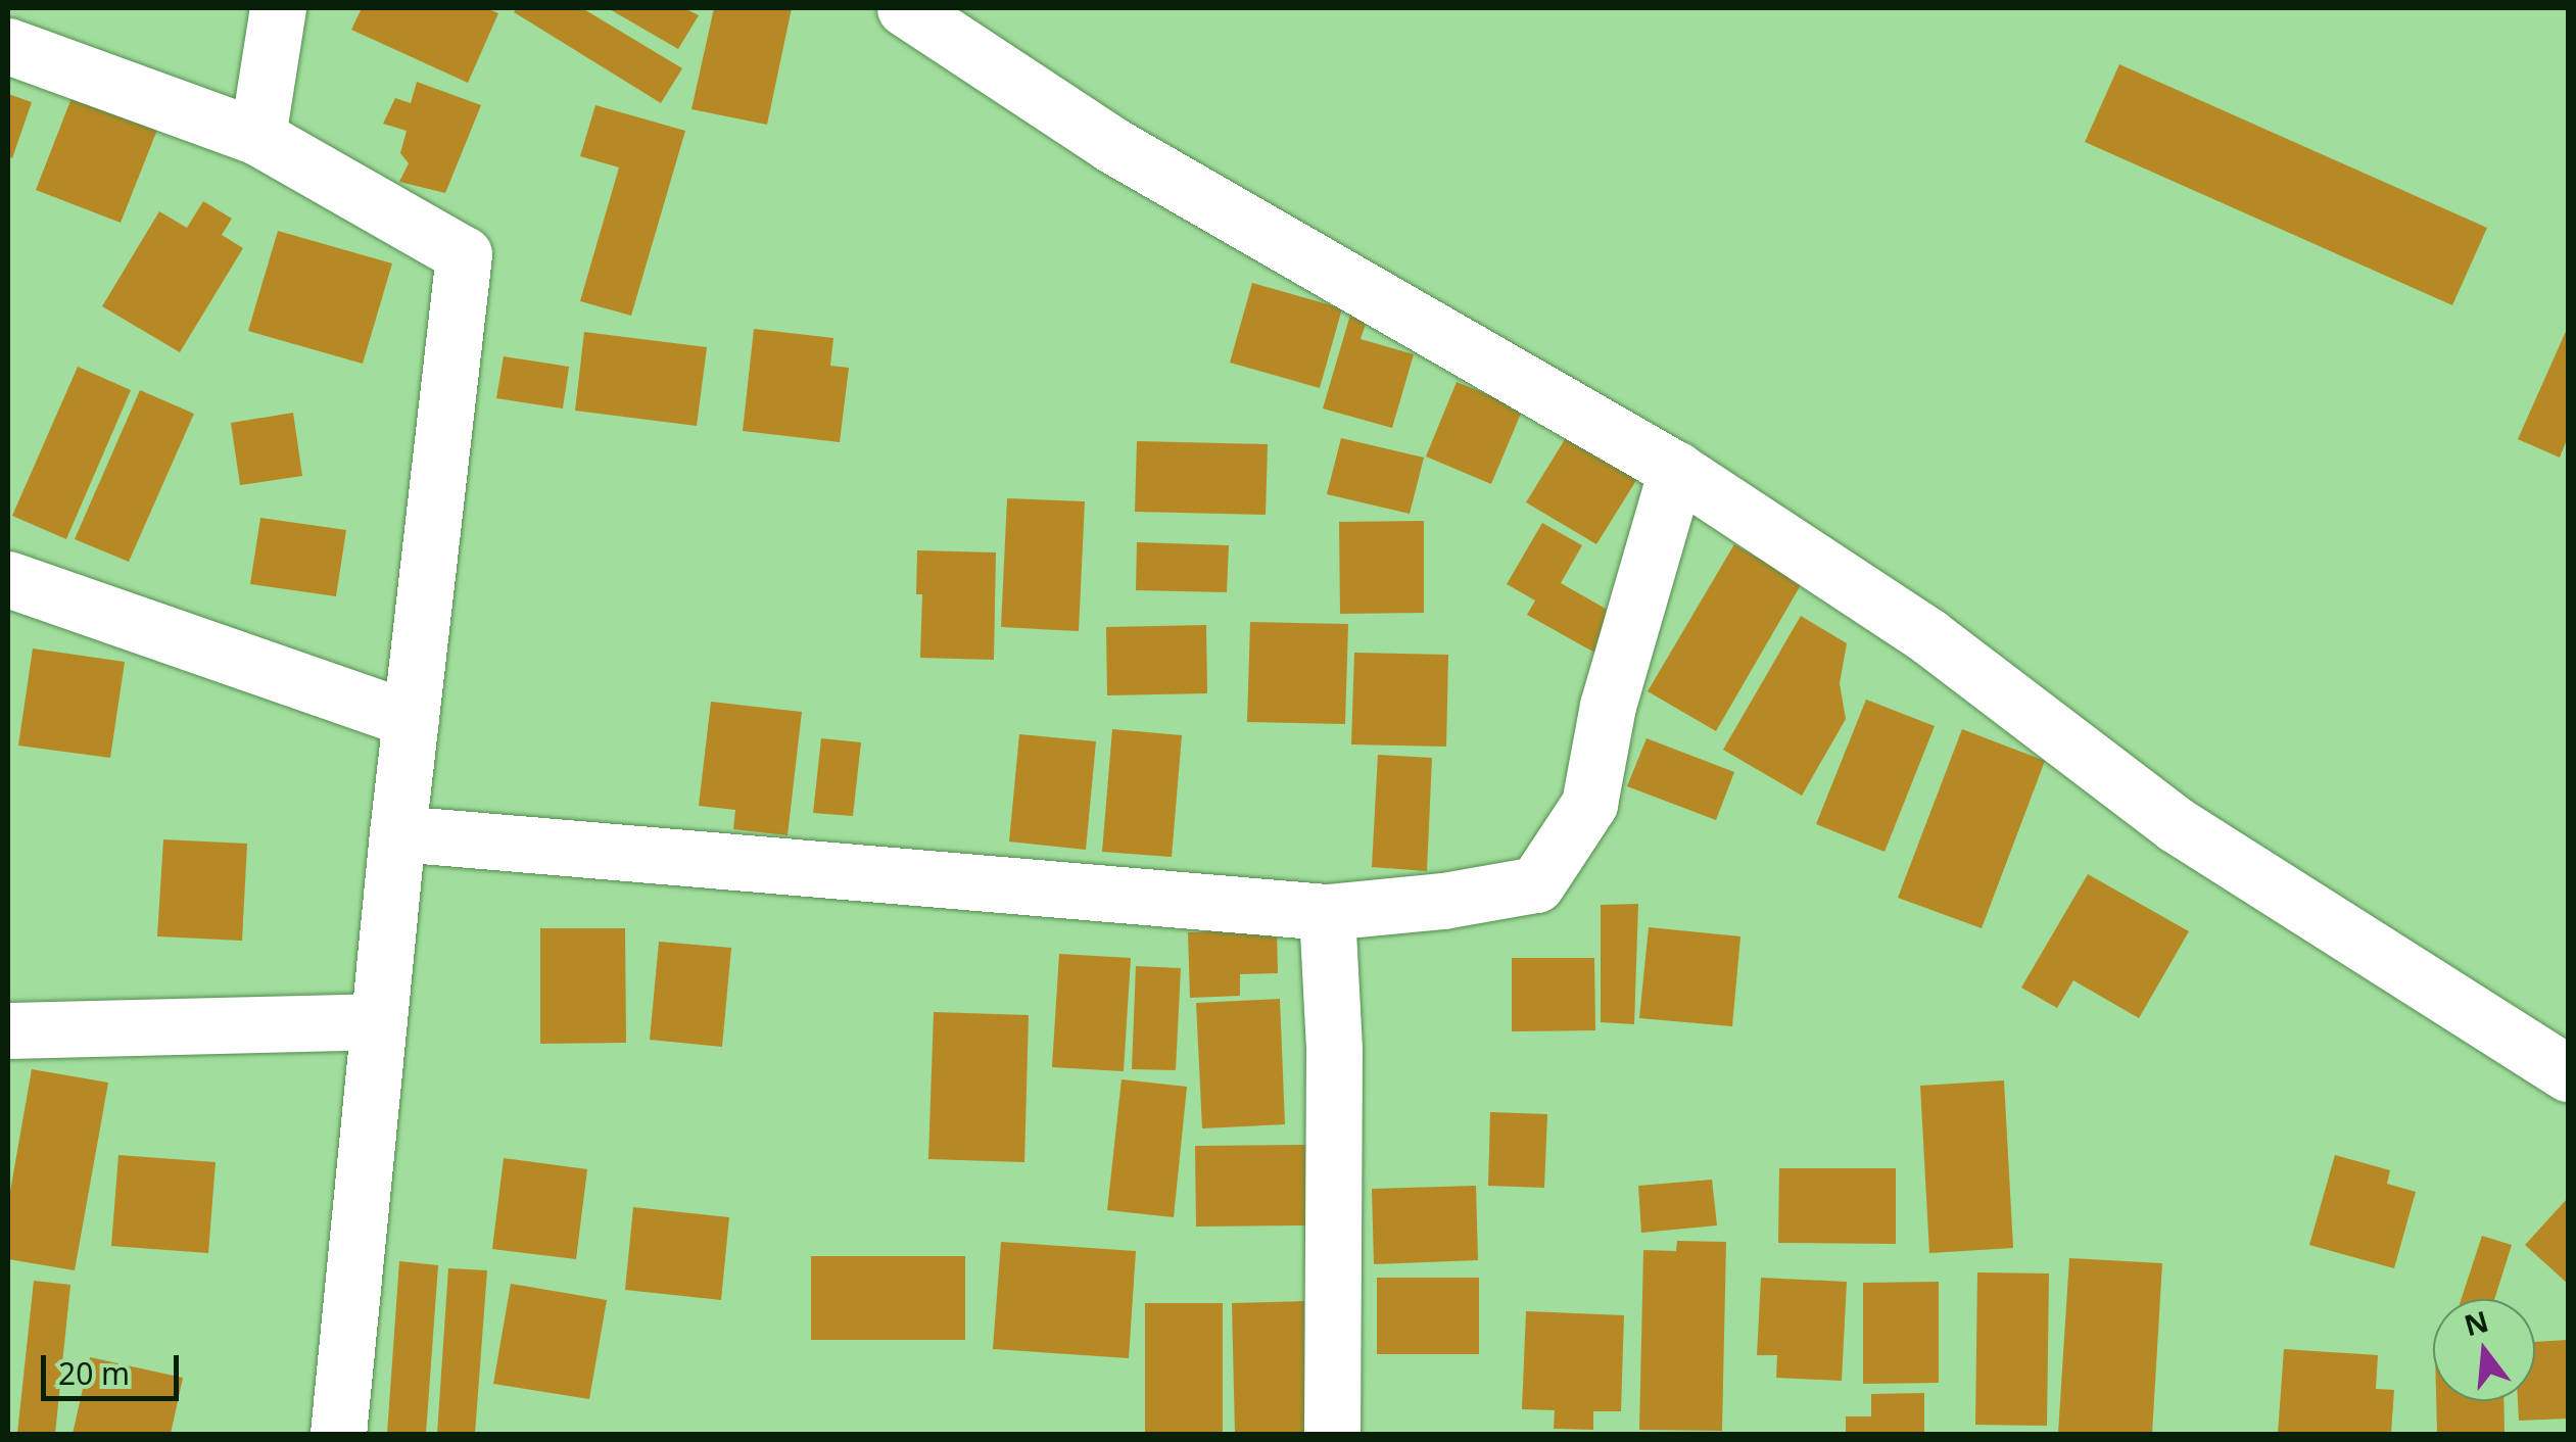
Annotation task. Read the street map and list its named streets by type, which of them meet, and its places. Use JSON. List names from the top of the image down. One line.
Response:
{"scale_bar":"20 m","north":"top"}
